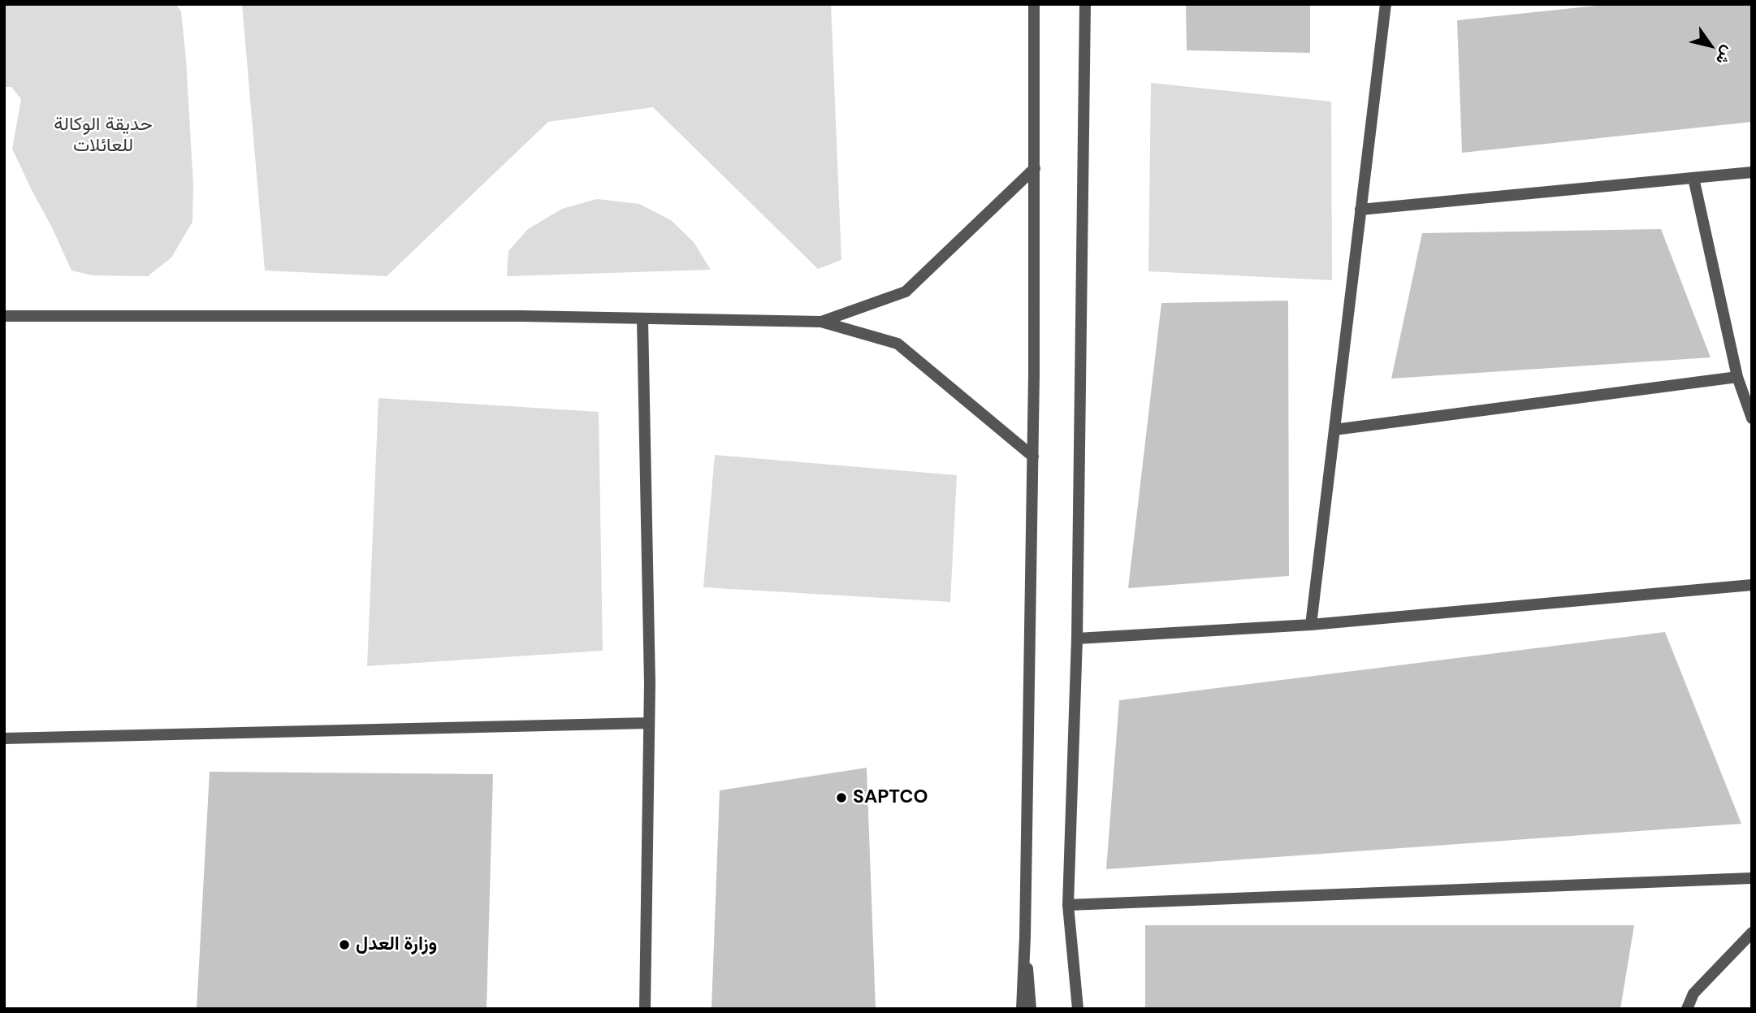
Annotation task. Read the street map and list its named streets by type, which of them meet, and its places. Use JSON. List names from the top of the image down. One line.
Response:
{"parks":["حديقة الوكالة للعائلات"],"places":["SAPTCO","وزارة العدل"],"north":"bottom right"}
